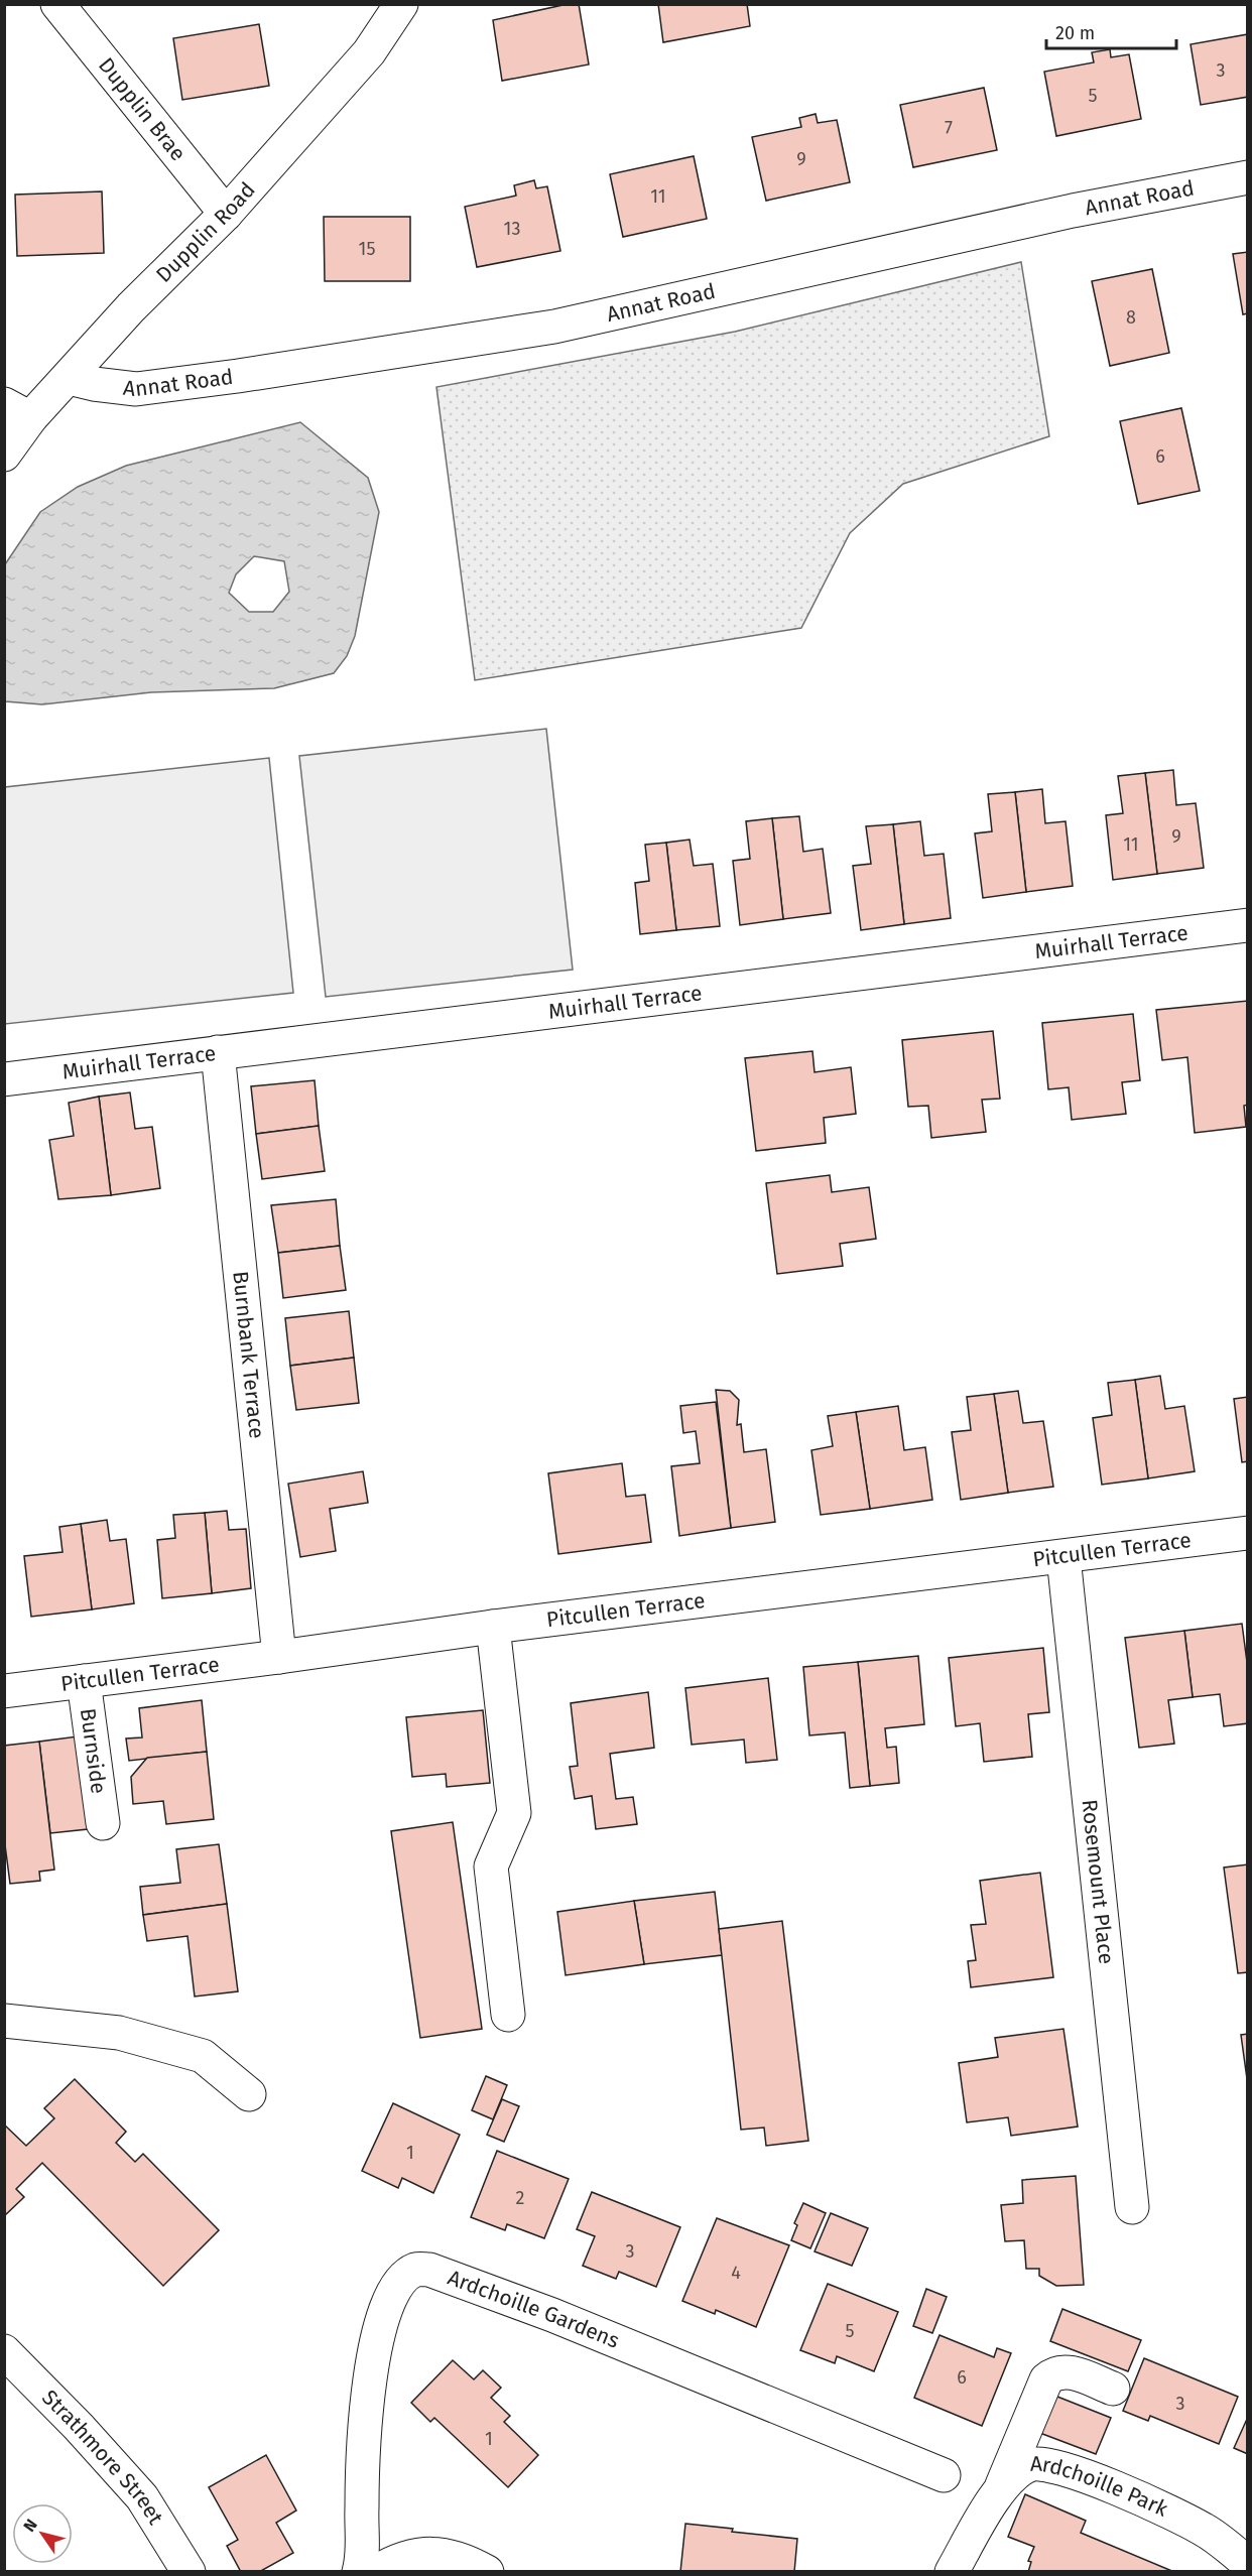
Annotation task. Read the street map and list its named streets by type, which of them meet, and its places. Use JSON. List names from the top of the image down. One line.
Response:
{"streets":{"street":["Dupplin Brae","Annat Road","Dupplin Road","Muirhall Terrace","Burnbank Terrace","Pitcullen Terrace","Burnside","Rosemount Place","Ardchoille Gardens","Strathmore Street","Ardchoille Park"]},"crossings":[["Dupplin Brae","Dupplin Road"],["Annat Road","Dupplin Road"],["Muirhall Terrace","Burnbank Terrace"],["Burnbank Terrace","Pitcullen Terrace"],["Pitcullen Terrace","Burnside"],["Pitcullen Terrace","Rosemount Place"]],"house_numbers":["3","5","7","9","11","13","15","8","6","9","11","1","2","3","4","5","6","3","1"],"scale_bar":"20 m","north":"top left"}
